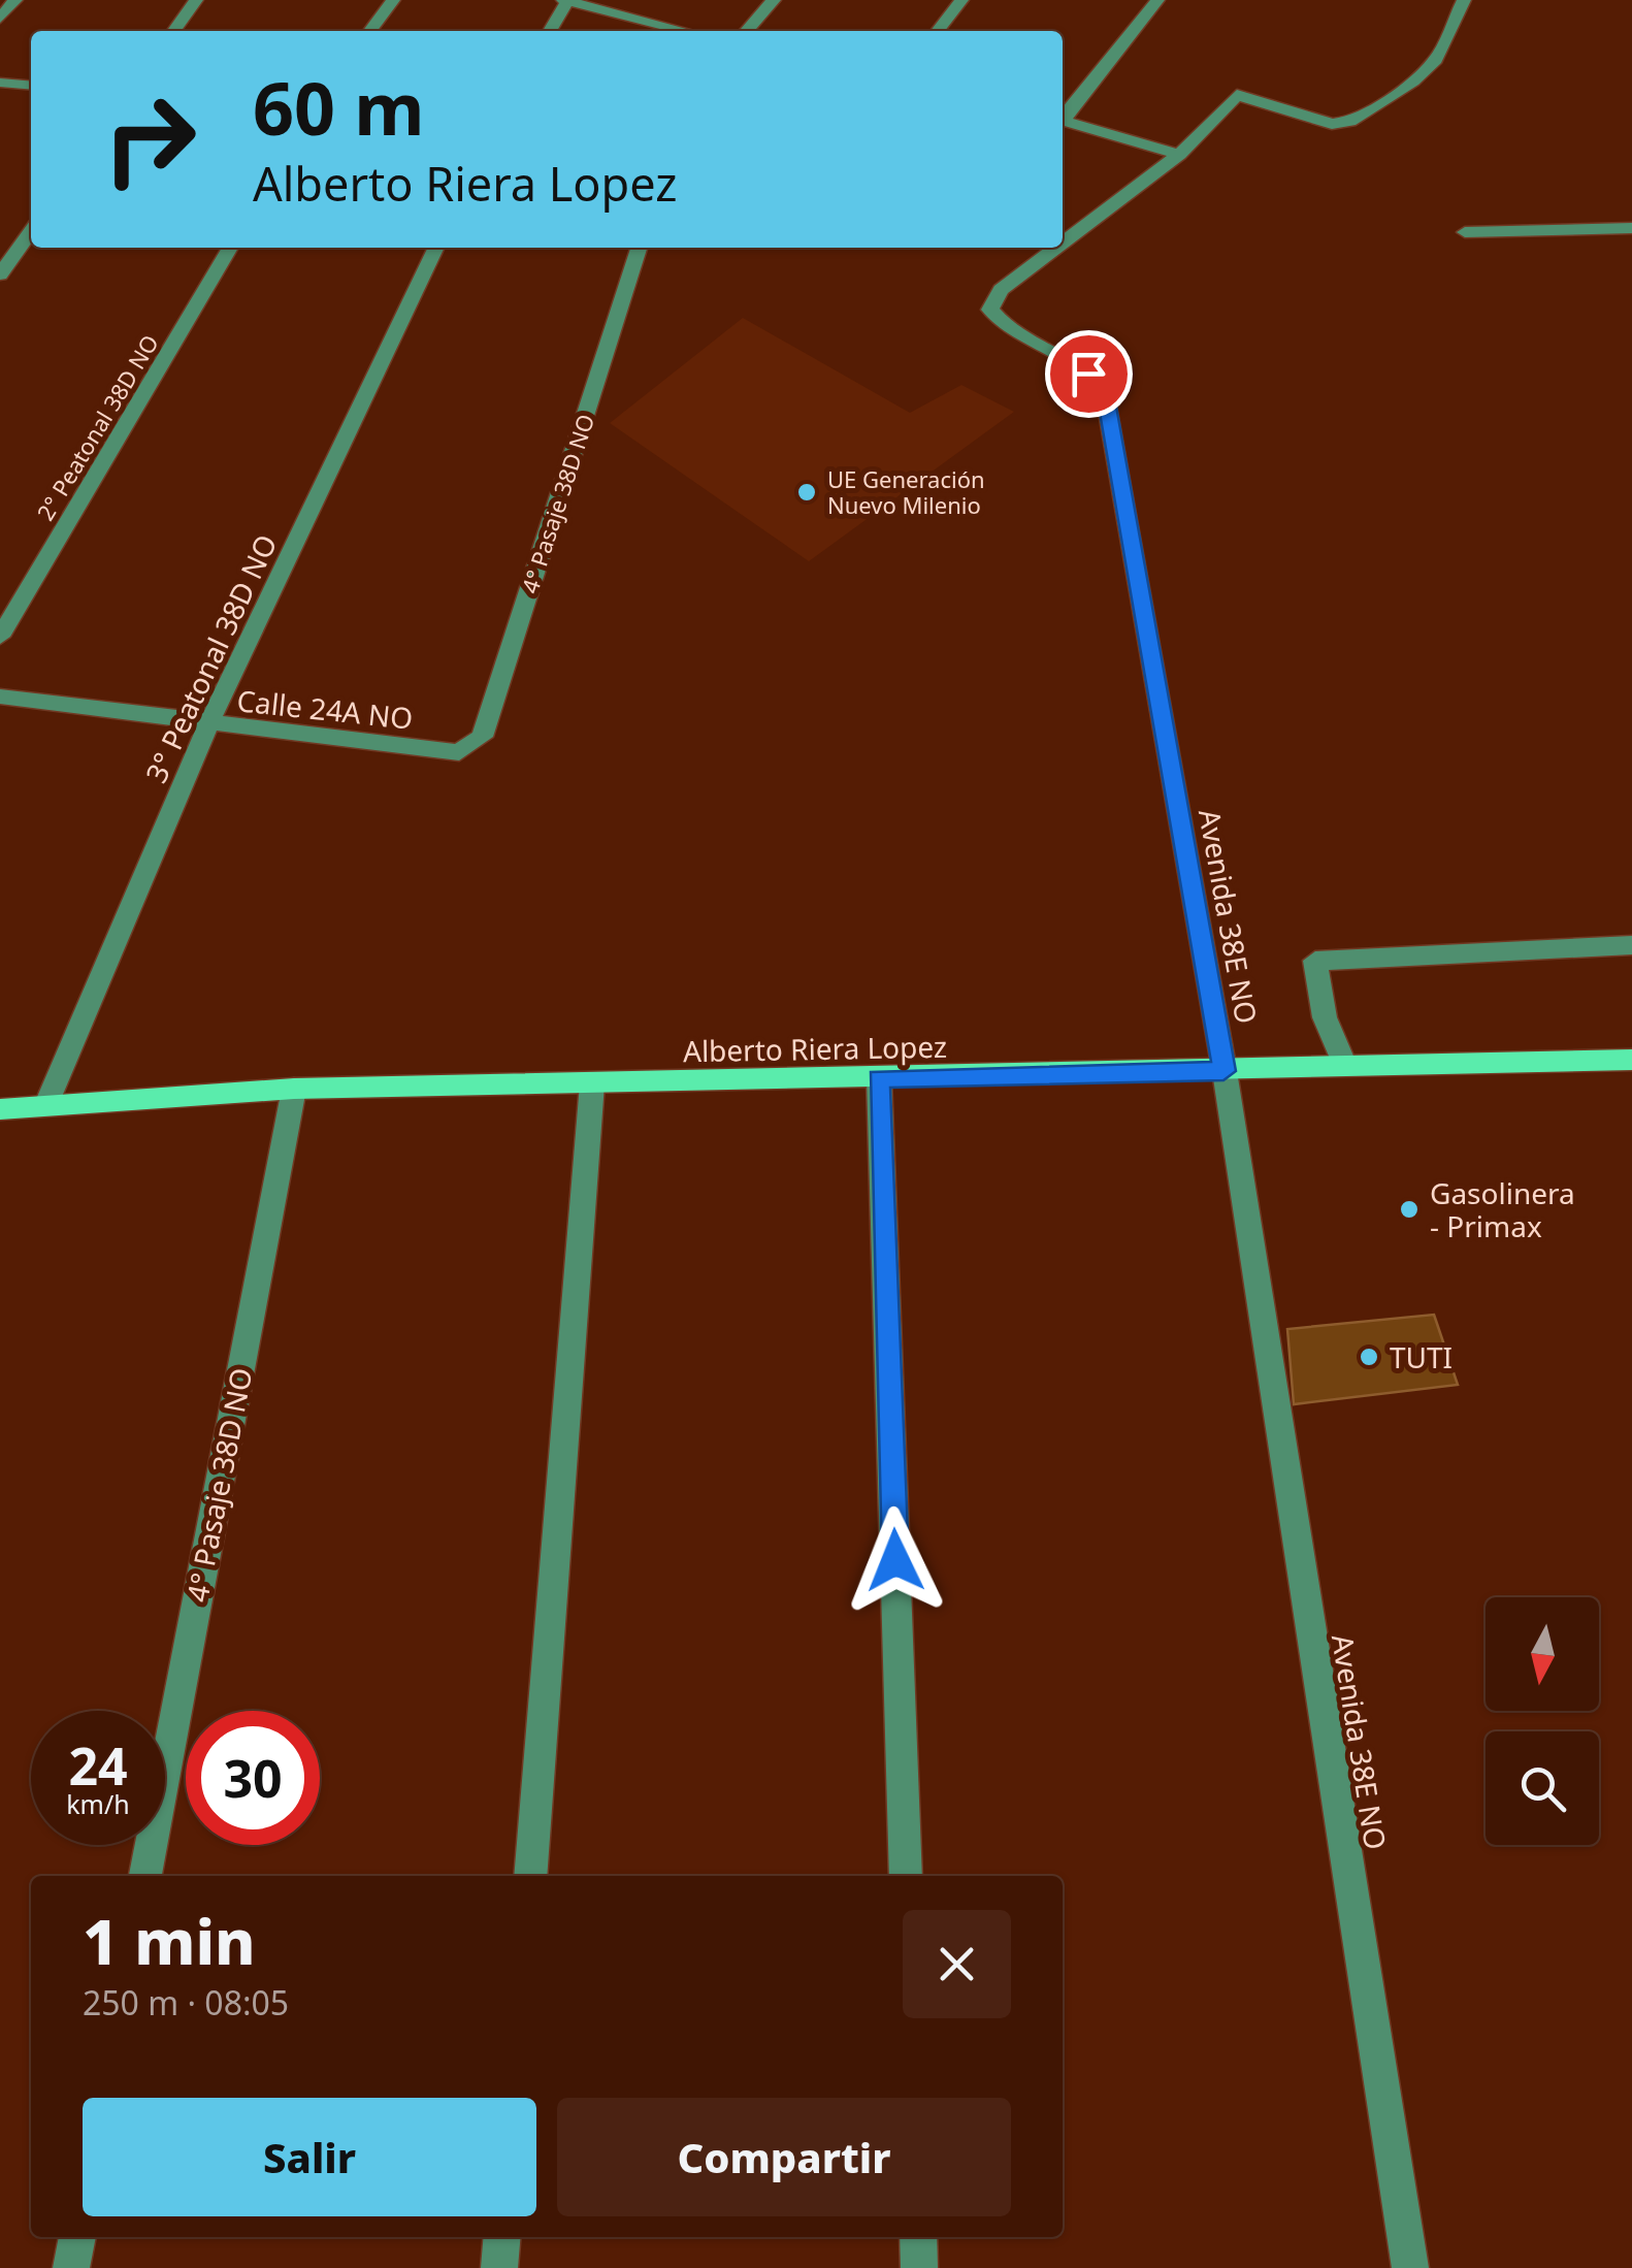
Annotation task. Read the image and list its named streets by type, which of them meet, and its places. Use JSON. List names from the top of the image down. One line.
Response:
{"streets":{"main road":["Alberto Riera Lopez"],"street":["2° Peatonal 38D NO","4° Pasaje 38D NO","3° Peatonal 38D NO","Calle 24A NO","Avenida 38E NO"]},"crossings":[["4° Pasaje 38D NO","Calle 24A NO"],["4° Pasaje 38D NO","Alberto Riera Lopez"],["3° Peatonal 38D NO","Calle 24A NO"],["3° Peatonal 38D NO","Alberto Riera Lopez"],["Avenida 38E NO","Alberto Riera Lopez"]],"places":["UE Generación Nuevo Milenio","Gasolinera - Primax","TUTI"],"north":"bottom","page":{"turn":["60 m","Alberto Riera Lopez"],"speed":"24 km/h","limit":"30","heading":["1 min","250 m · 08:05"],"buttons":["Salir","Compartir"]}}
